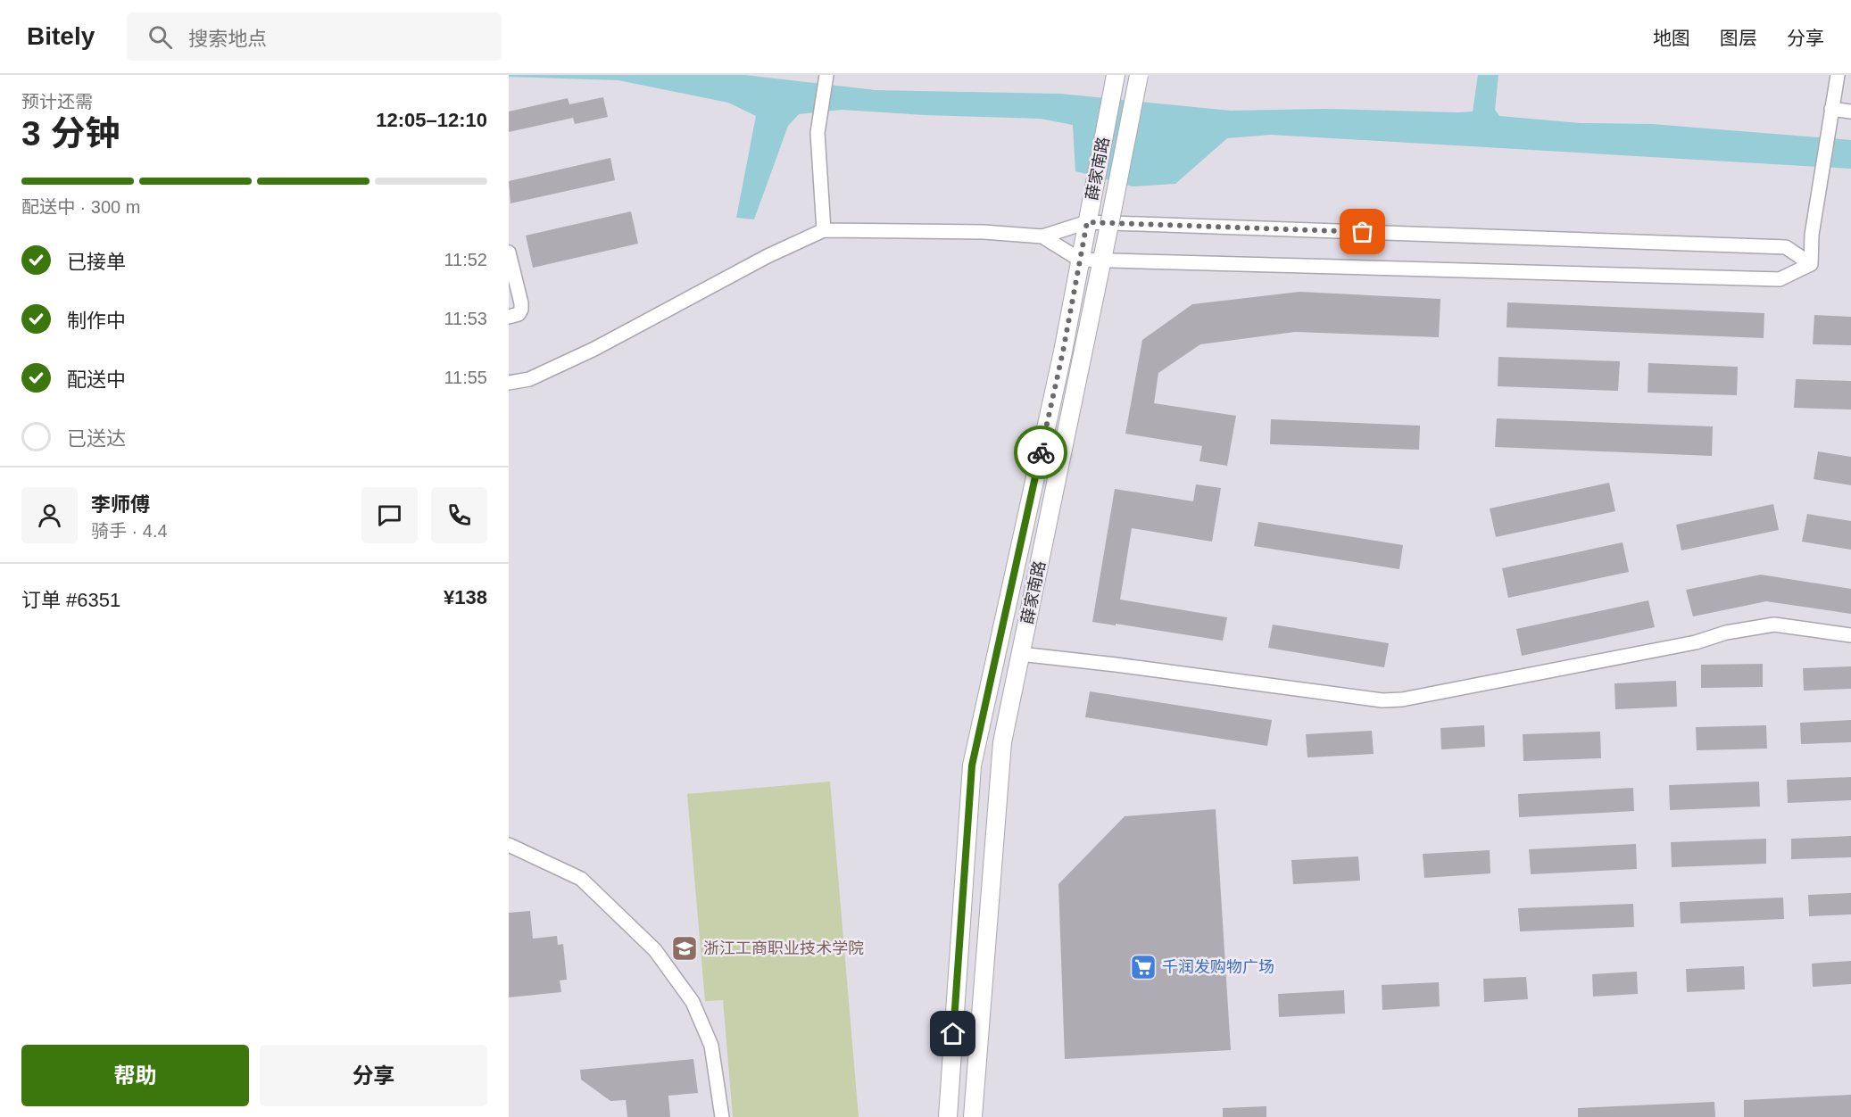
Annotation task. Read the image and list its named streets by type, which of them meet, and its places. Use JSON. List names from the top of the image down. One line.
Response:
{"streets":{"main road":["薛家南路"]},"places":{"school or university":["浙江工商职业技术学院"],"supermarket":["千润发购物广场"]},"page":{"header":"Bitely","search":"搜索地点","nav":["地图","图层","分享"],"heading":["3 分钟","预计还需","12:05–12:10"],"panel":["李师傅","骑手 · 4.4","订单 #6351","¥138"],"bar":"配送中 · 300 m","list":[["已接单","11:52"],["制作中","11:53"],["配送中","11:55"],"已送达"],"buttons":["帮助","分享"]}}
